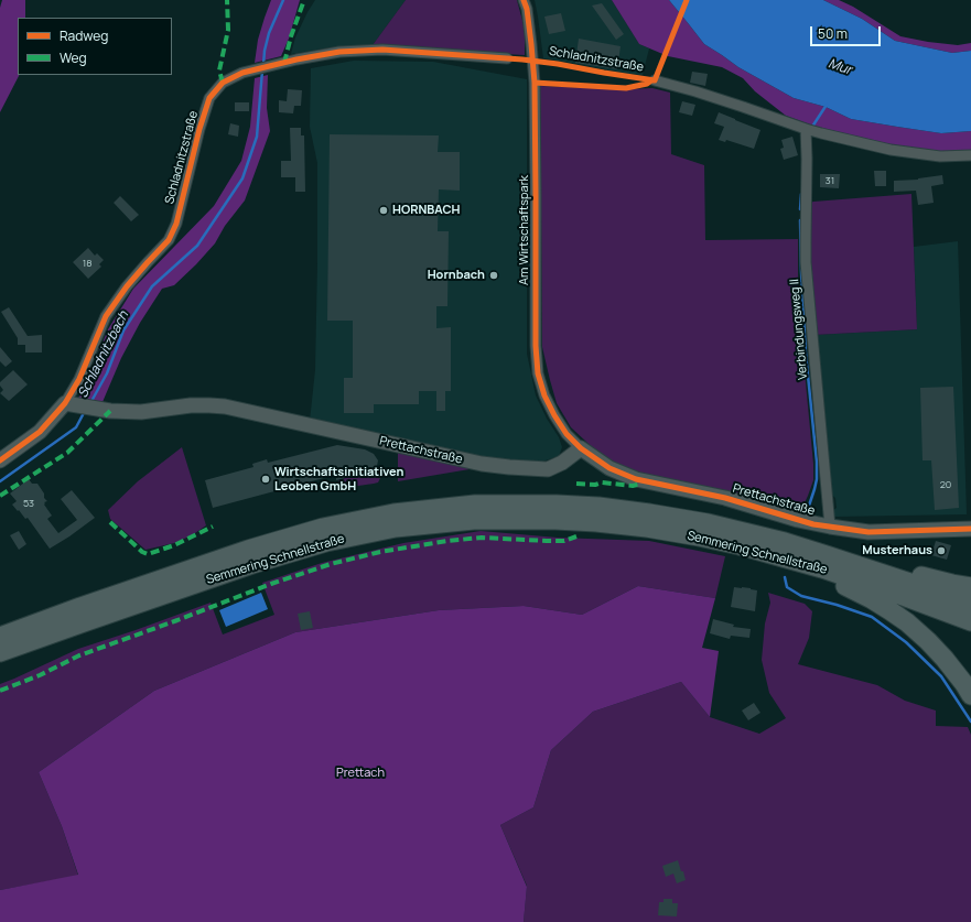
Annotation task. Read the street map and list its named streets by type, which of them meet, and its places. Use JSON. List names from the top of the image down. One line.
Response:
{"streets":{"highway":["Semmering Schnellstraße"],"street":["Schladnitzstraße","Am Wirtschaftspark","Verbindungsweg II","Prettachstraße"]},"crossings":[["Schladnitzstraße","Verbindungsweg II"],["Schladnitzstraße","Prettachstraße"],["Am Wirtschaftspark","Prettachstraße"],["Verbindungsweg II","Prettachstraße"]],"water":["Mur","Schladnitzbach"],"parks":["Prettach"],"places":["HORNBACH","Hornbach","Wirtschaftsinitiativen Leoben GmbH","Musterhaus"],"house_numbers":["31","18","20","53"],"legend":["Radweg","Weg"],"scale_bar":"50 m"}
